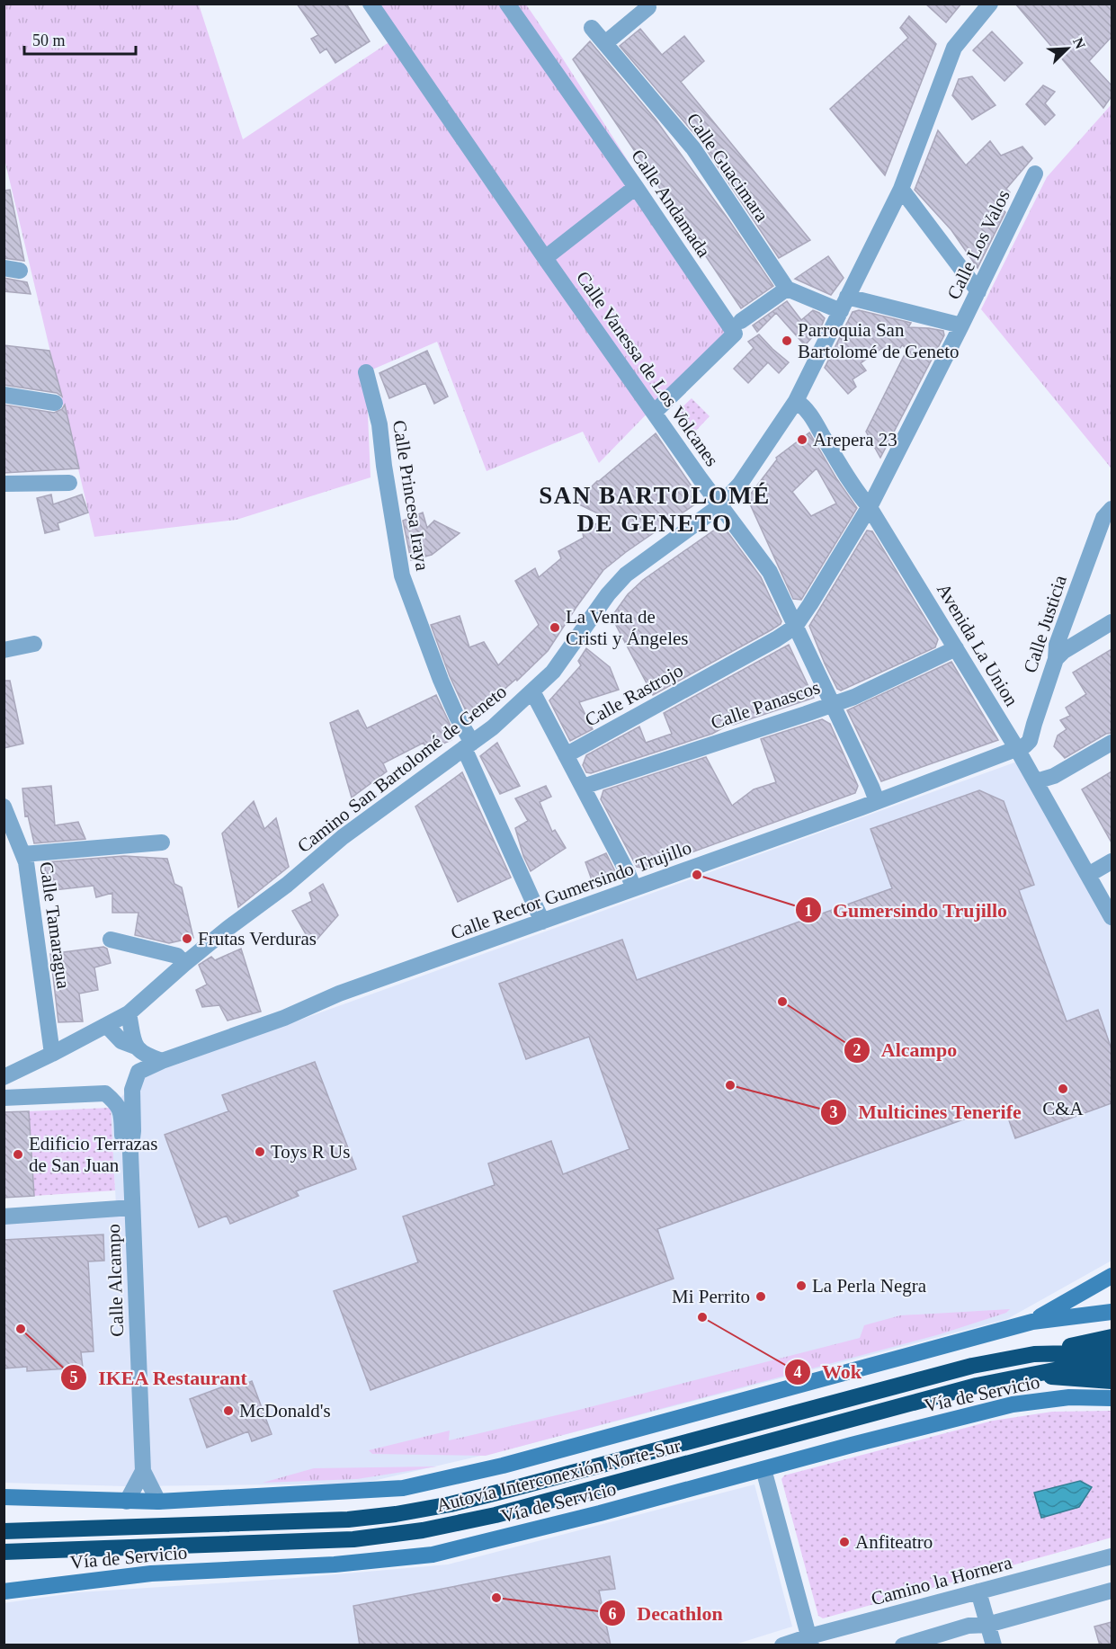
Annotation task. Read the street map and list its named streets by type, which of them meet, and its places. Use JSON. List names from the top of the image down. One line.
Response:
{"streets":{"highway":["Autovía Interconexión Norte-Sur"],"street":["Calle Guacimara","Calle Andamada","Calle Los Valos","Calle Vanessa de Los Volcanes","Calle Princesa Iraya","Calle Justicia","Avenida La Union","Calle Rastrojo","Calle Panascos","Camino San Bartolomé de Geneto","Calle Rector Gumersindo Trujillo","Calle Tamaragua","Calle Alcampo","Vía de Servicio","Camino la Hornera"]},"crossings":[["Calle Andamada","Calle Vanessa de Los Volcanes"],["Calle Los Valos","Avenida La Union"],["Calle Los Valos","Calle Rastrojo"],["Calle Vanessa de Los Volcanes","Calle Rastrojo"],["Calle Vanessa de Los Volcanes","Calle Panascos"],["Calle Vanessa de Los Volcanes","Camino San Bartolomé de Geneto"],["Calle Vanessa de Los Volcanes","Calle Rector Gumersindo Trujillo"],["Calle Princesa Iraya","Camino San Bartolomé de Geneto"],["Calle Princesa Iraya","Calle Rector Gumersindo Trujillo"],["Calle Justicia","Avenida La Union"],["Calle Justicia","Calle Rector Gumersindo Trujillo"],["Avenida La Union","Calle Rastrojo"],["Avenida La Union","Calle Panascos"],["Avenida La Union","Camino San Bartolomé de Geneto"],["Avenida La Union","Calle Rector Gumersindo Trujillo"],["Camino San Bartolomé de Geneto","Calle Tamaragua"],["Calle Rector Gumersindo Trujillo","Calle Alcampo"]],"districts":["SAN BARTOLOMÉ DE GENETO"],"places":["Parroquia San Bartolomé de Geneto","Arepera 23","La Venta de Cristi y Ángeles","Gumersindo Trujillo","Frutas Verduras","Alcampo","Multicines Tenerife","C&A","Toys R Us","Edificio Terrazas de San Juan","La Perla Negra","Mi Perrito","Wok","IKEA Restaurant","McDonald's","Anfiteatro","Decathlon"],"scale_bar":"50 m","north":"top right"}
